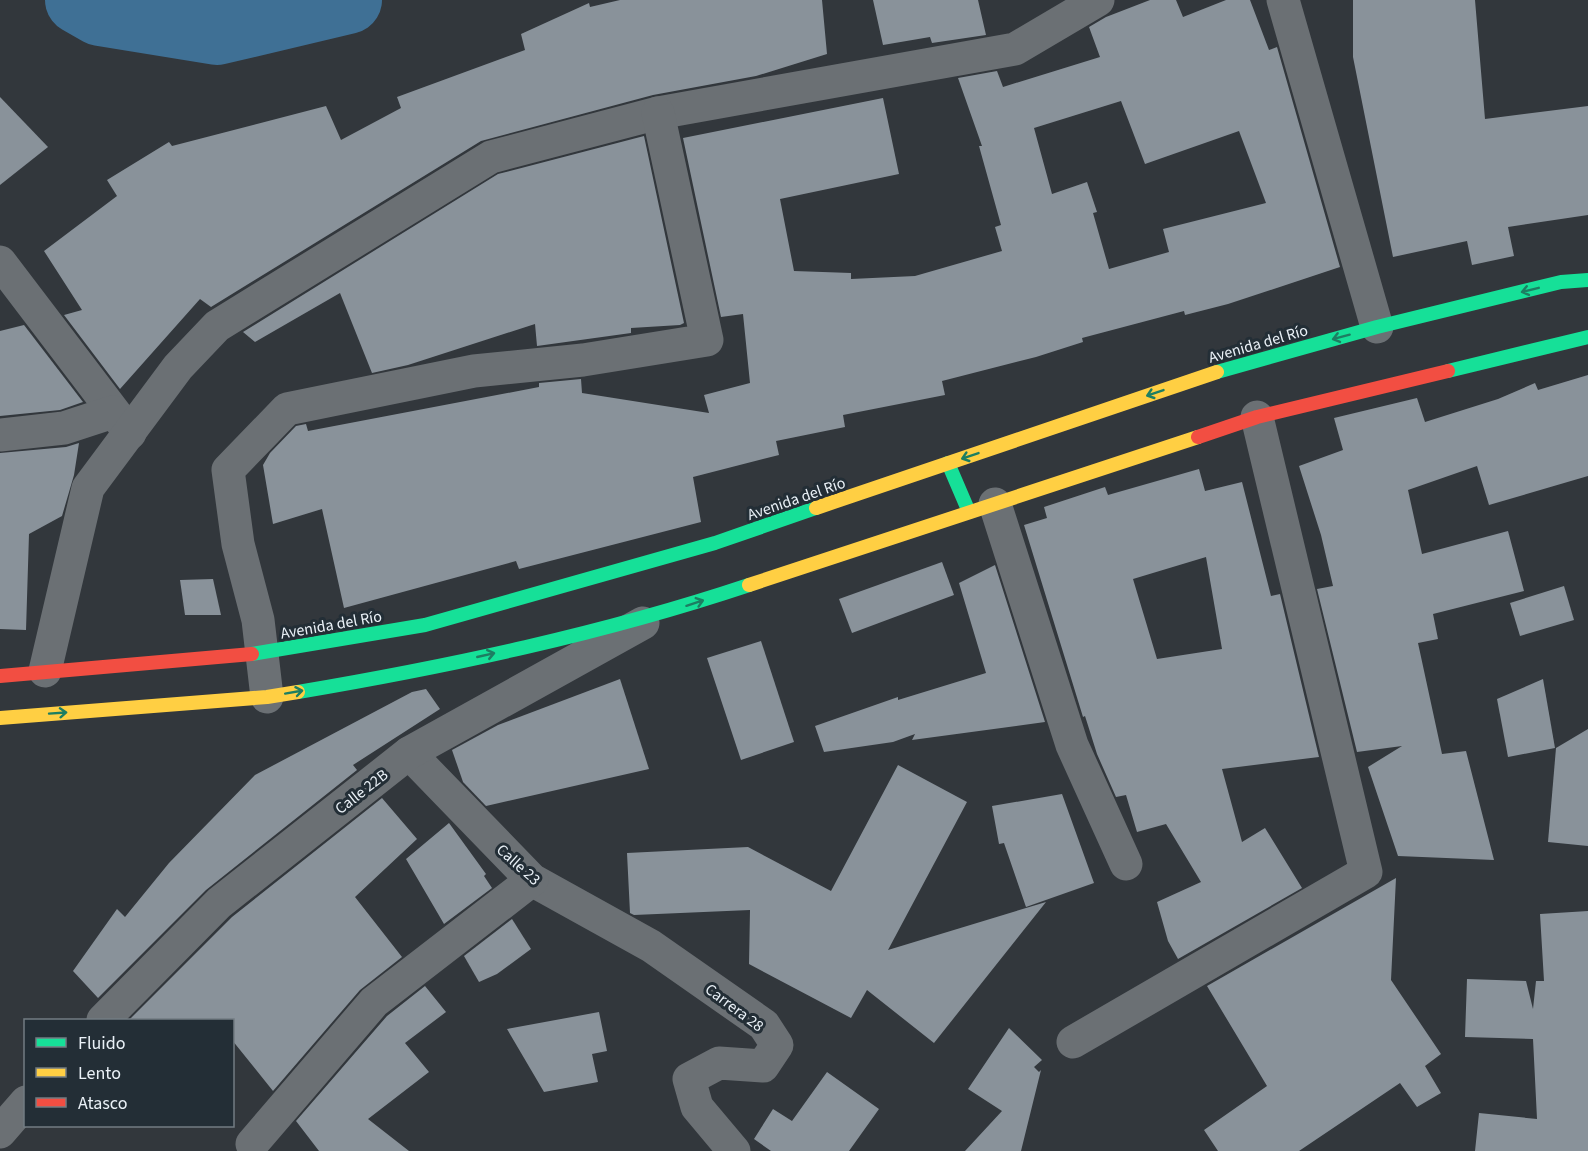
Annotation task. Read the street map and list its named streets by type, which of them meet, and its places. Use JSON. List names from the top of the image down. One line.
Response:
{"streets":{"main road":["Avenida del Río"],"street":["Calle 22B","Calle 23","Carrera 28"]},"crossings":[["Calle 22B","Calle 23"],["Calle 23","Carrera 28"]],"legend":["Fluido","Lento","Atasco"]}
